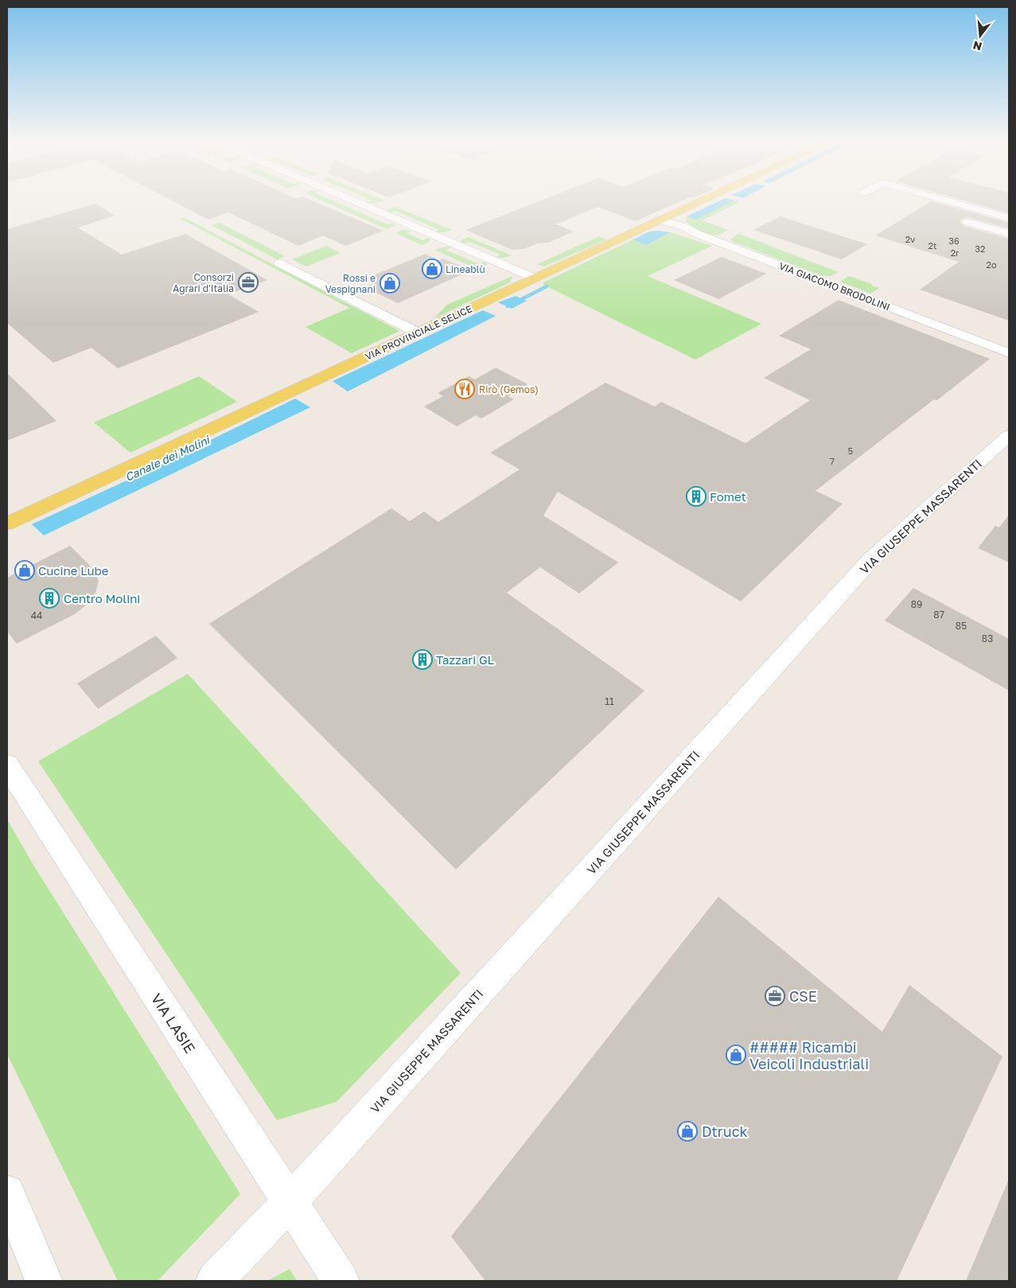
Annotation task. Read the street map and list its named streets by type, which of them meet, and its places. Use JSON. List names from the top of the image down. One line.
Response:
{"streets":{"main road":["VIA PROVINCIALE SELICE"],"street":["VIA GIACOMO BRODOLINI","VIA GIUSEPPE MASSARENTI","VIA LASIE"]},"crossings":[["VIA GIACOMO BRODOLINI","VIA PROVINCIALE SELICE"],["VIA GIUSEPPE MASSARENTI","VIA LASIE"]],"water":["Canale dei Molini"],"places":{"shop":["Lineablù","Rossi e Vespignani","Cucine Lube","##### Ricambi Veicoli Industriali","Dtruck"],"office":["Consorzi Agrari d'Italia","CSE"],"restaurant":["Rirò (Gemos)"],"building":["Fomet","Centro Molini","Tazzari GL"]},"house_numbers":["2v","36","2t","32","2r","2o","5","7","89","87","44","85","83","11"],"north":"bottom"}
